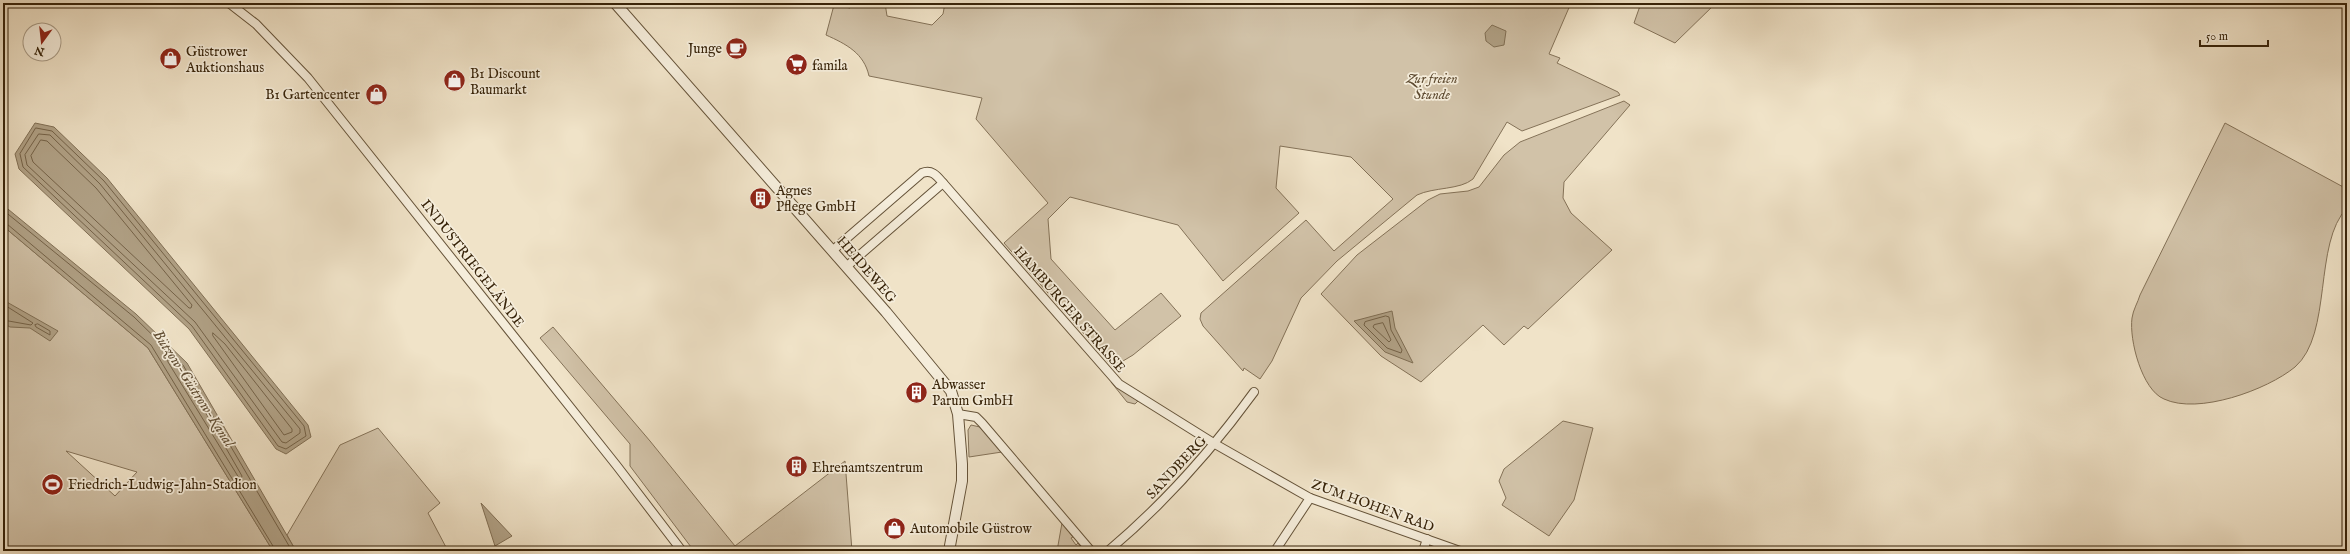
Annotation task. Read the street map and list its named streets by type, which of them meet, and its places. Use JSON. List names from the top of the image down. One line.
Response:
{"streets":{"street":["INDUSTRIEGELÄNDE","HEIDEWEG","HAMBURGER STRASSE","SANDBERG","ZUM HOHEN RAD"]},"crossings":[["HEIDEWEG","HAMBURGER STRASSE"],["HAMBURGER STRASSE","SANDBERG"],["HAMBURGER STRASSE","ZUM HOHEN RAD"],["SANDBERG","ZUM HOHEN RAD"]],"water":["Bützow-Güstrow-Kanal"],"parks":["Zur freien Stunde"],"places":{"cafe":["Junge"],"shop":["Güstrower Auktionshaus","B1 Discount Baumarkt","B1 Gartencenter","Automobile Güstrow"],"supermarket":["famila"],"building":["Agnes Pflege GmbH","Abwasser Parum GmbH","Ehrenamtszentrum"],"sports":["Friedrich-Ludwig-Jahn-Stadion"]},"scale_bar":"50 m","north":"bottom"}
